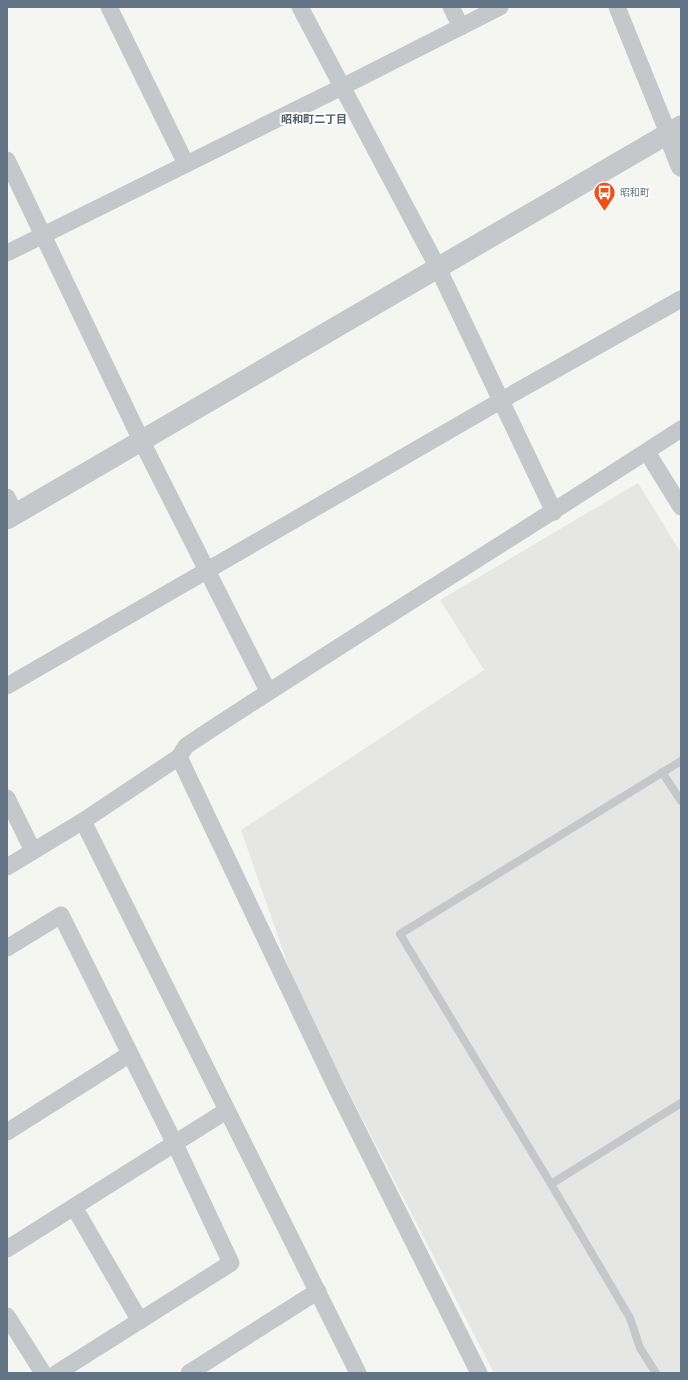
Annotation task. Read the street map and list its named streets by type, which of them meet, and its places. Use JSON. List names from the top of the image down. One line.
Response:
{"districts":["昭和町二丁目"],"places":{"bus stop":["昭和町"]}}
